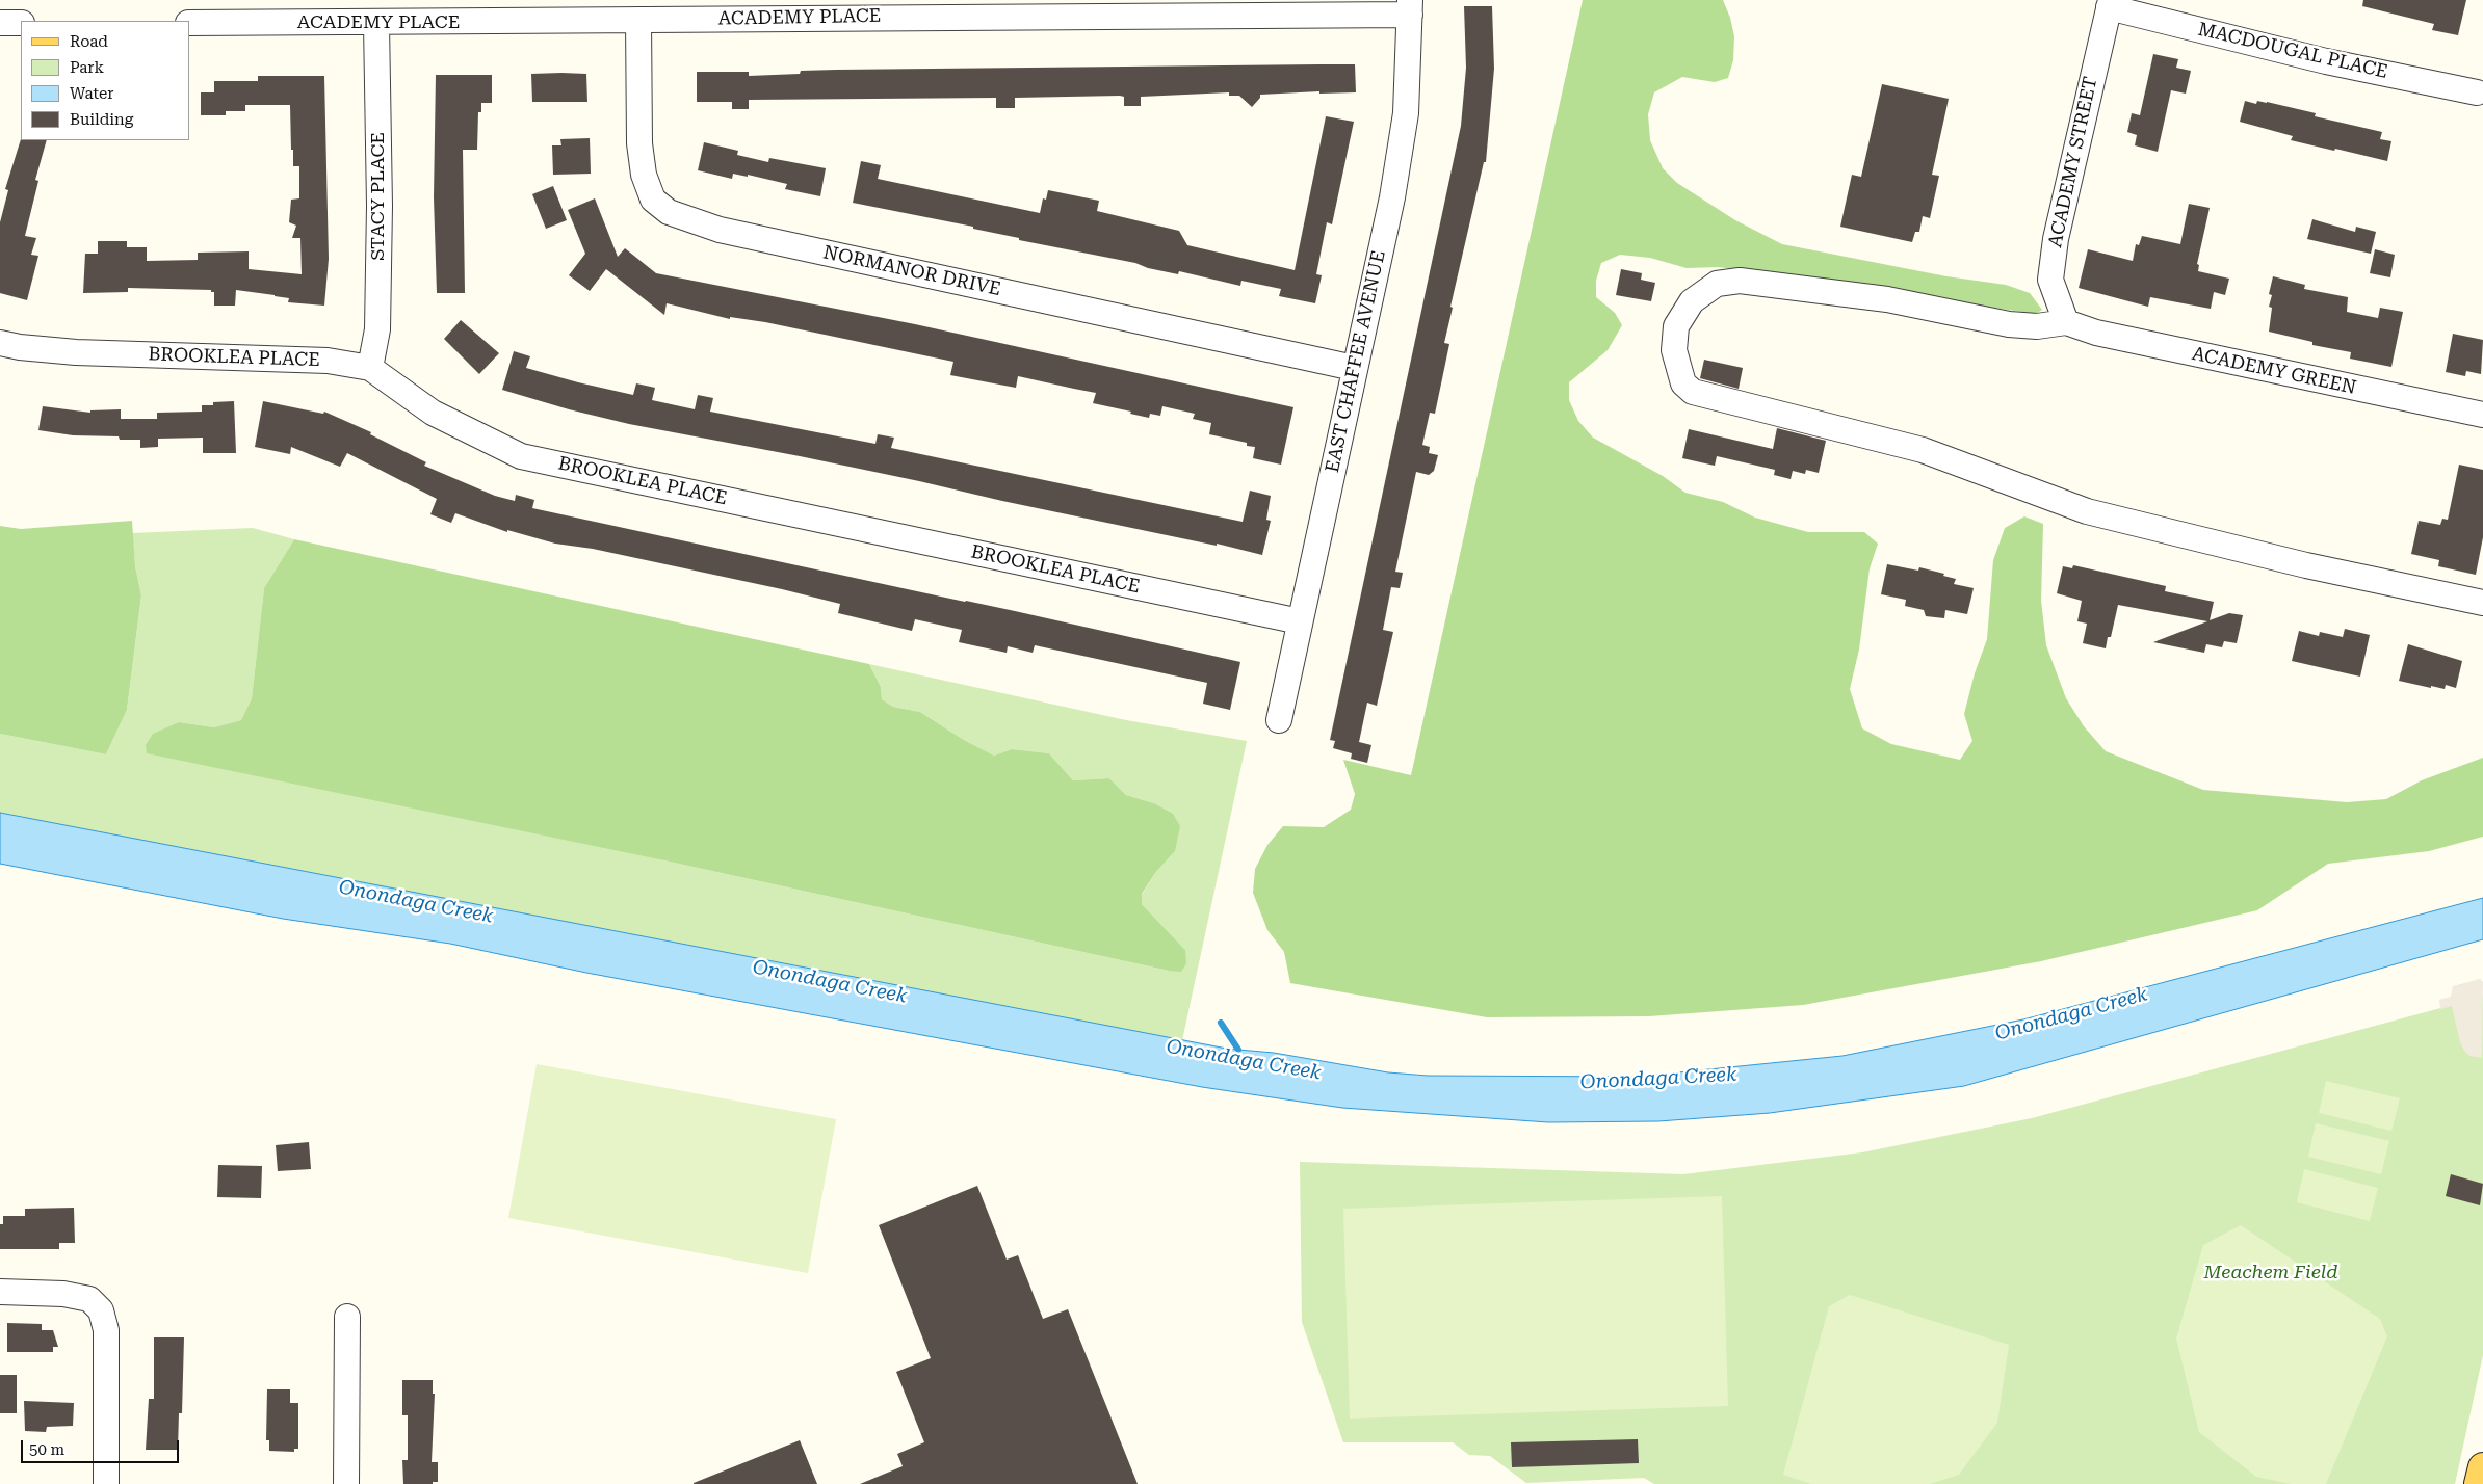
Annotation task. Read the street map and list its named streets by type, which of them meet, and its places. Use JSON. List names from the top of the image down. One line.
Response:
{"streets":{"street":["ACADEMY PLACE","MACDOUGAL PLACE","ACADEMY STREET","STACY PLACE","NORMANOR DRIVE","BROOKLEA PLACE","EAST CHAFFEE AVENUE","ACADEMY GREEN"]},"crossings":[["ACADEMY PLACE","STACY PLACE"],["ACADEMY PLACE","NORMANOR DRIVE"],["ACADEMY PLACE","EAST CHAFFEE AVENUE"],["MACDOUGAL PLACE","ACADEMY STREET"],["ACADEMY STREET","ACADEMY GREEN"],["STACY PLACE","BROOKLEA PLACE"],["NORMANOR DRIVE","EAST CHAFFEE AVENUE"],["BROOKLEA PLACE","EAST CHAFFEE AVENUE"]],"water":["Onondaga Creek"],"parks":["Meachem Field"],"legend":["Road","Park","Water","Building"],"scale_bar":"50 m"}
